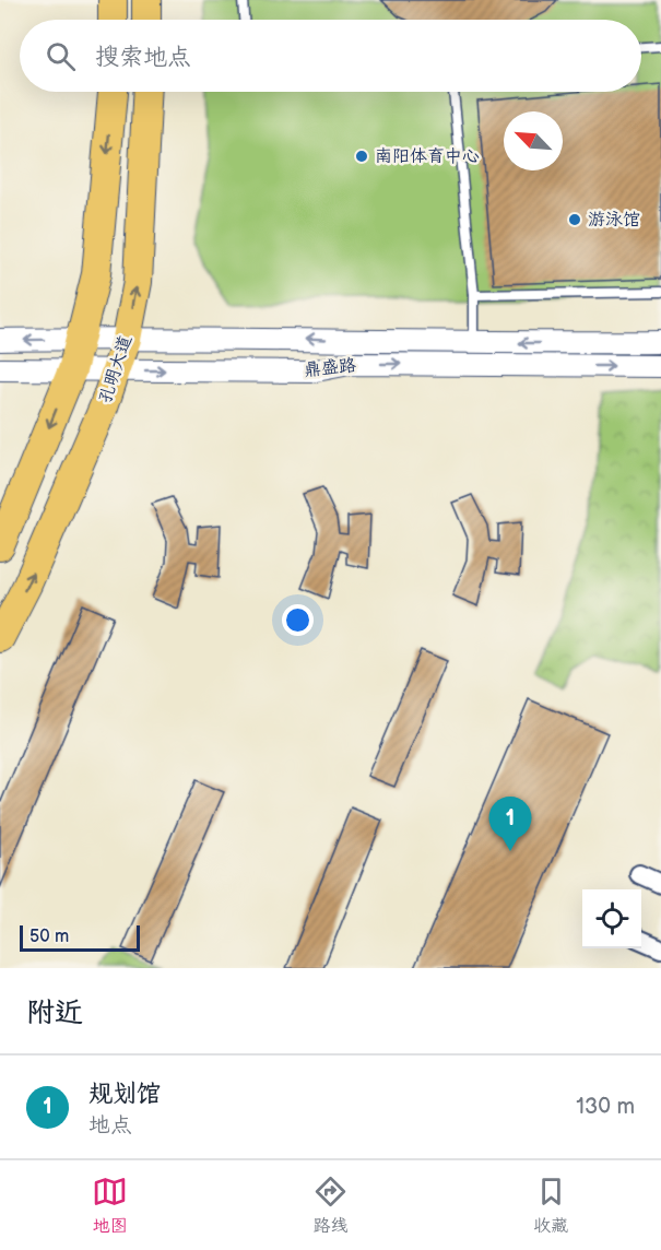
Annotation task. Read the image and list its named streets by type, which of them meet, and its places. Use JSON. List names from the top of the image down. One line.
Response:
{"streets":{"main road":["孔明大道"],"street":["鼎盛路"]},"crossings":[["鼎盛路","孔明大道"]],"places":["南阳体育中心","游泳馆"],"scale_bar":"50 m","north":"top left","page":{"search":"搜索地点","pins":"1","scale":"50 m","heading":"附近","list":[{"mark":"1","name":"规划馆","note":"地点","value":"130 m"}],"nav":["地图","路线","收藏"]}}
